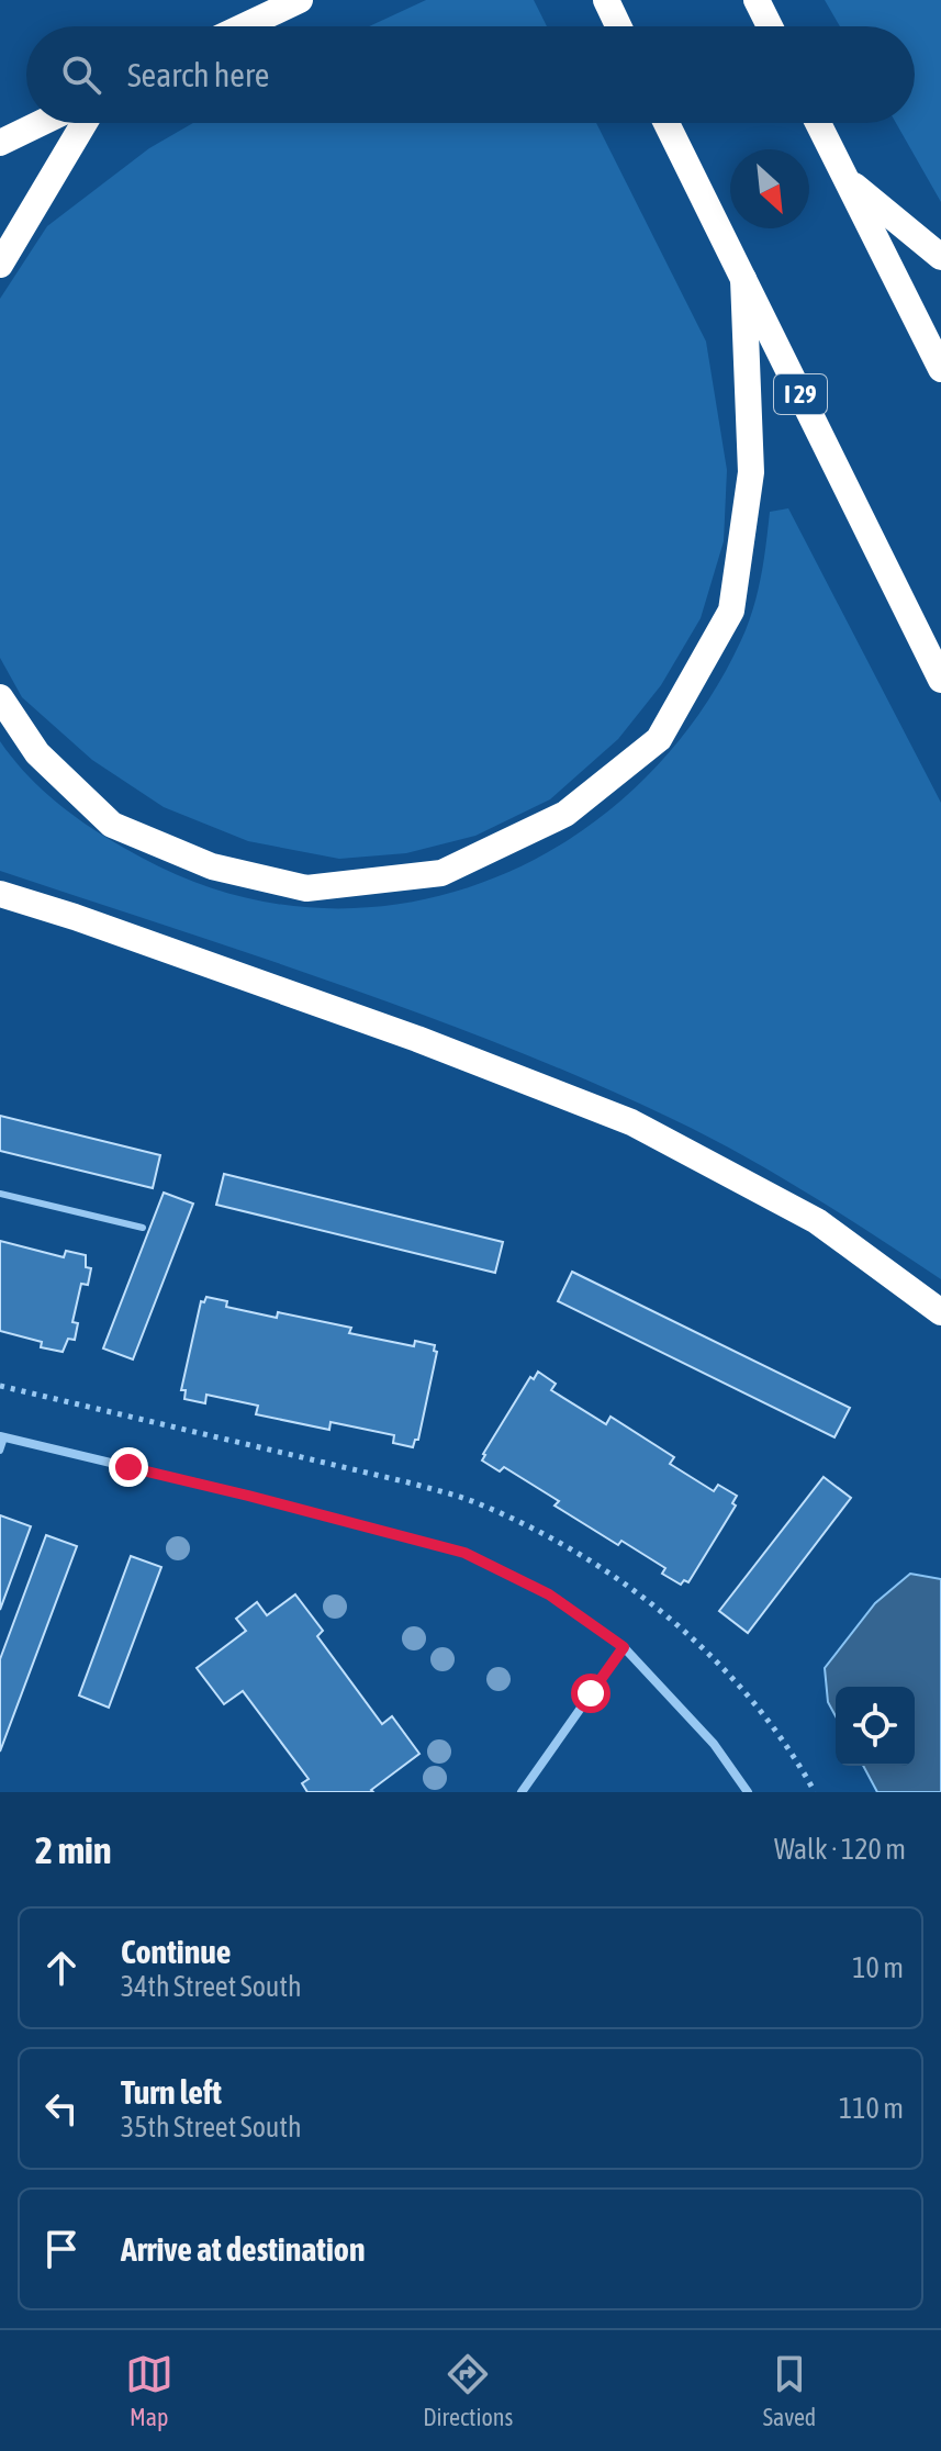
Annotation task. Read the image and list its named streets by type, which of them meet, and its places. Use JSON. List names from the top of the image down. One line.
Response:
{"streets":{"highway":["I 29"]},"north":"bottom right","page":{"search":"Search here","heading":["2 min","Walk · 120 m"],"list":[["Continue","34th Street South","10 m"],["Turn left","35th Street South","110 m"],"Arrive at destination"],"nav":["Map","Directions","Saved"]}}
